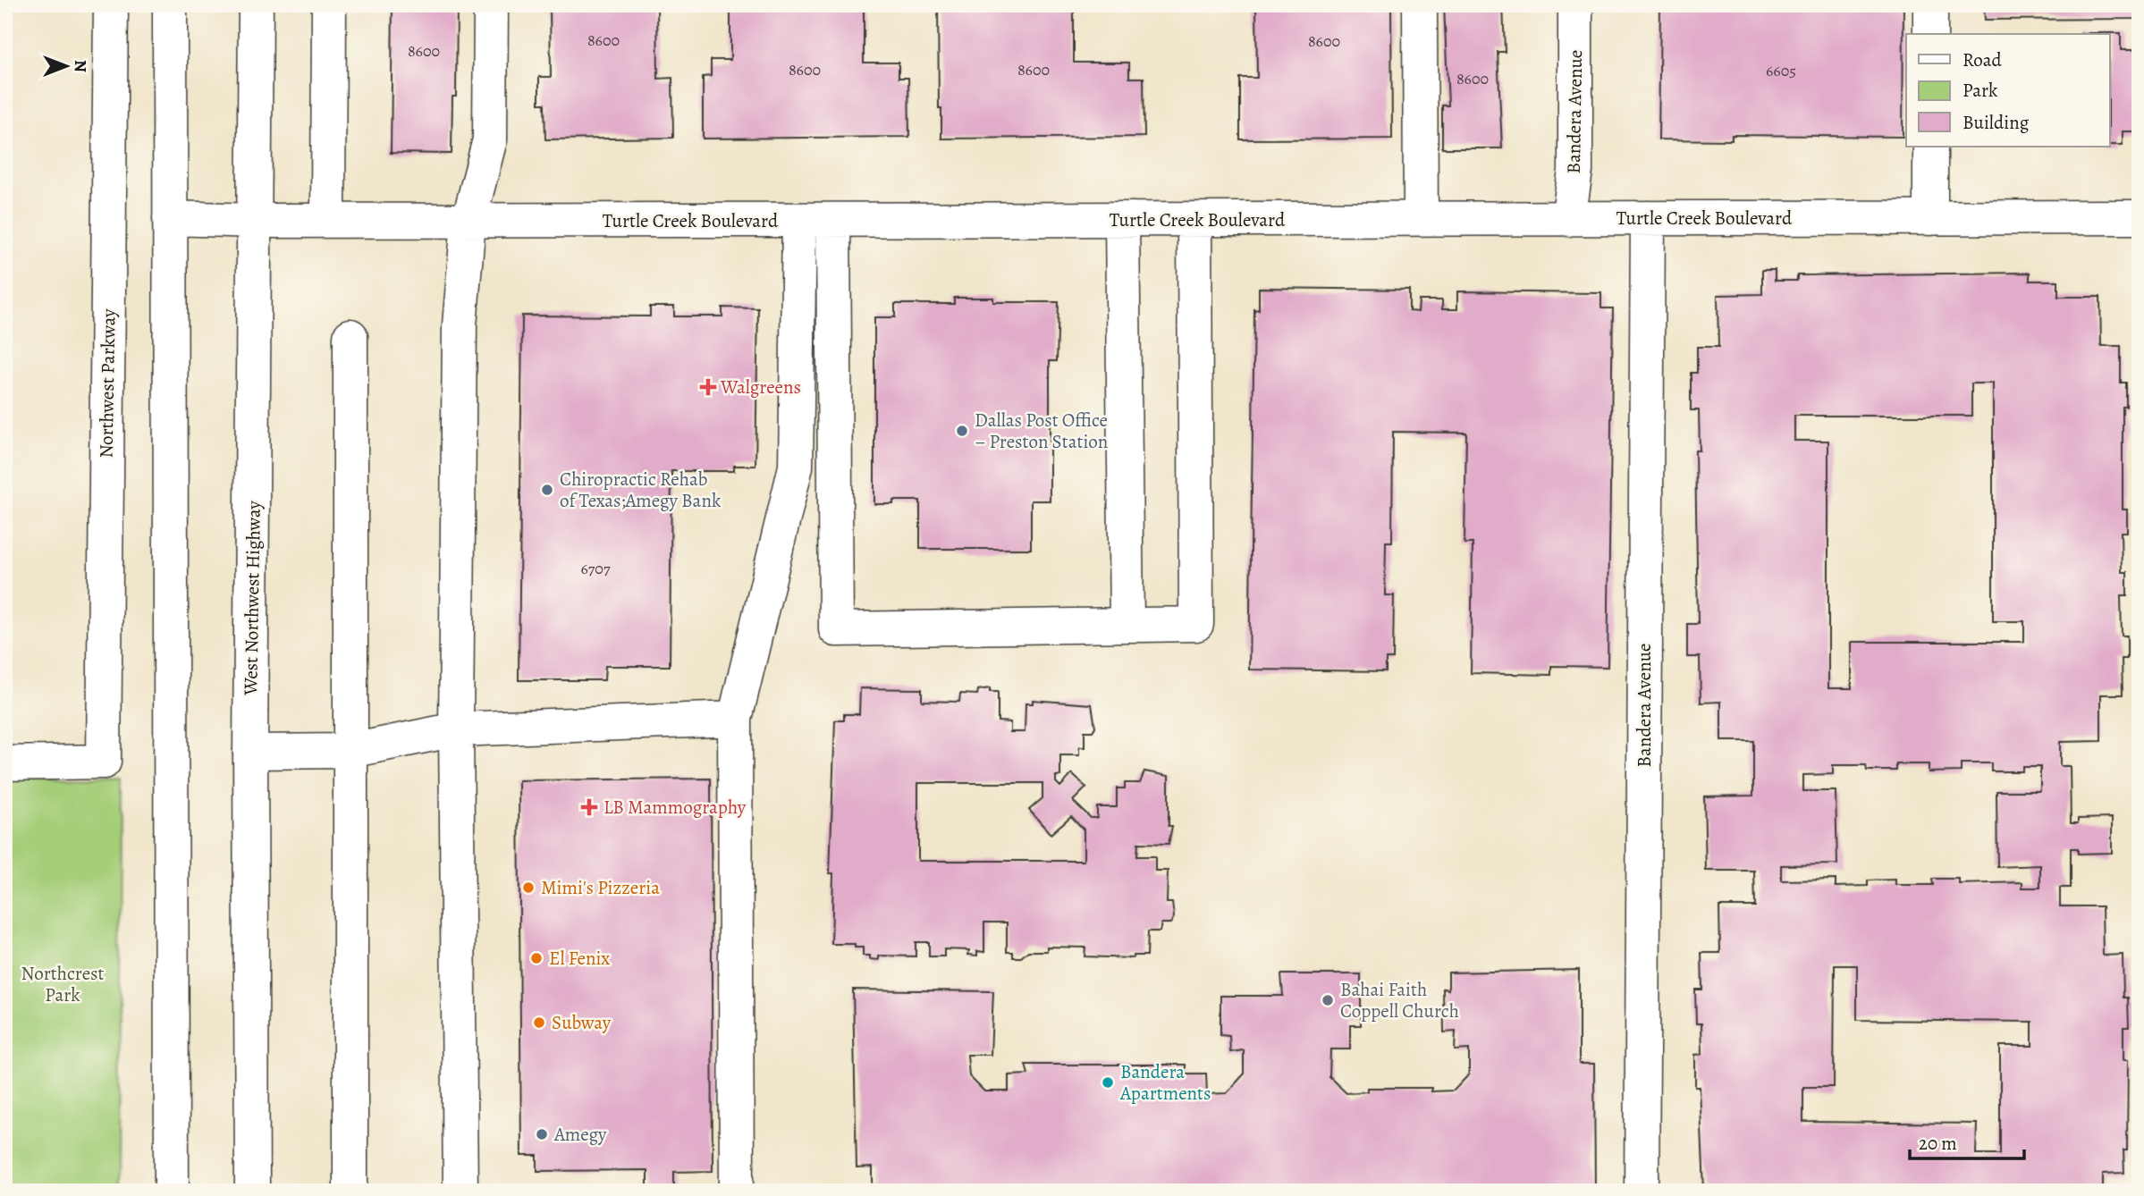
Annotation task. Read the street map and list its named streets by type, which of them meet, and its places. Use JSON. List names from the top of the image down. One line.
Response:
{"streets":{"street":["Bandera Avenue","Turtle Creek Boulevard","Northwest Parkway","West Northwest Highway"]},"crossings":[["Bandera Avenue","Turtle Creek Boulevard"],["Turtle Creek Boulevard","West Northwest Highway"]],"parks":["Northcrest Park"],"places":{"health":["Walgreens","LB Mammography"],"other":["Dallas Post Office – Preston Station","Chiropractic Rehab of Texas;Amegy Bank","Mimi's Pizzeria","El Fenix","Bahai Faith Coppell Church","Subway","Bandera Apartments","Amegy"]},"house_numbers":["8600","8600","8600","8600","8600","6605","8600","6707"],"legend":["Road","Park","Building"],"scale_bar":"20 m","north":"right"}
